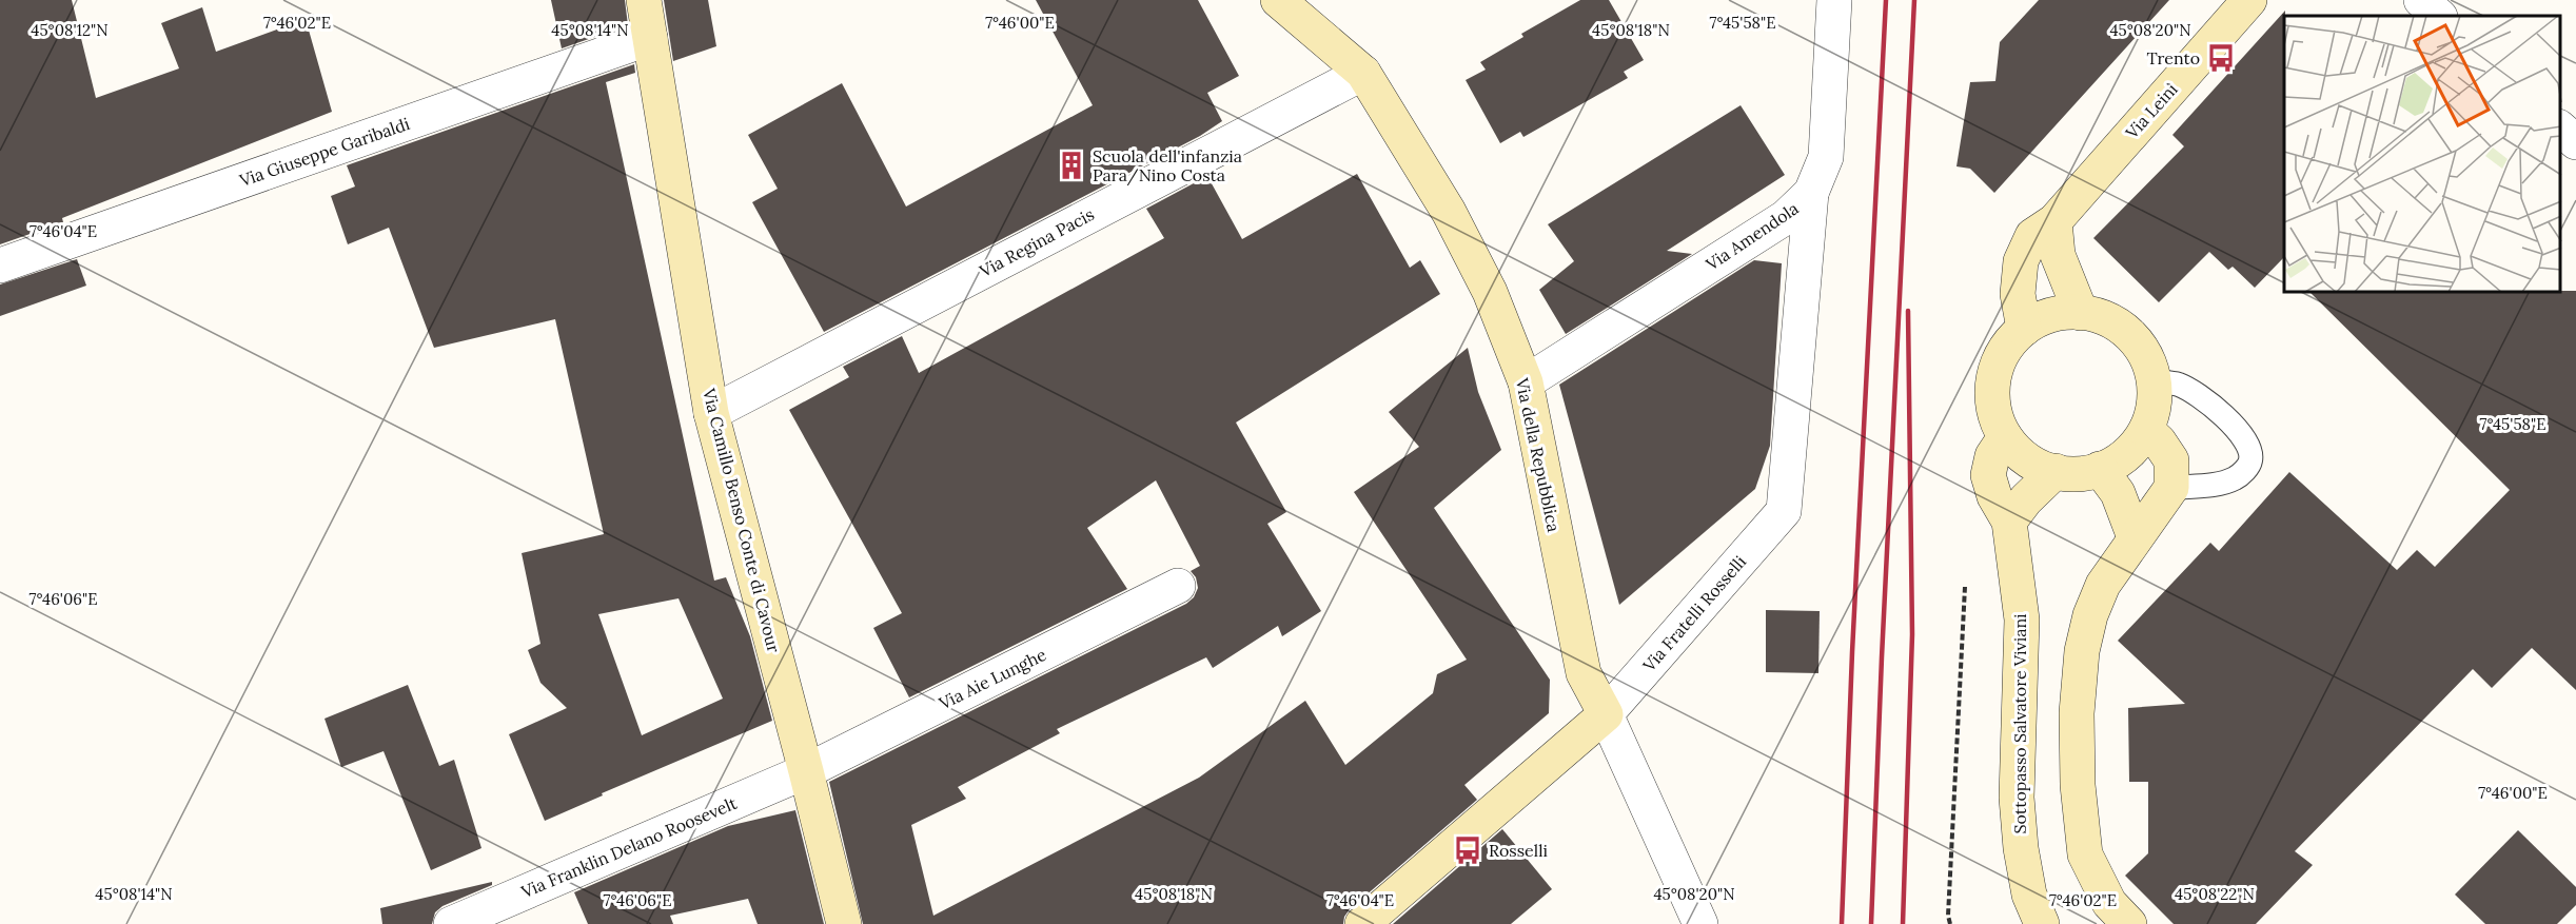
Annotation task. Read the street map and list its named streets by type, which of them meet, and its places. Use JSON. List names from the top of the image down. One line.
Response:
{"streets":{"street":["Via Leinì","Via Giuseppe Garibaldi","Via Amendola","Via Regina Pacis","Via della Repubblica","Via Camillo Benso Conte di Cavour","Via Fratelli Rosselli","Via Aie Lunghe","Sottopasso Salvatore Viviani","Via Franklin Delano Roosevelt"]},"crossings":[["Via Leinì","Sottopasso Salvatore Viviani"],["Via Giuseppe Garibaldi","Via Camillo Benso Conte di Cavour"],["Via Amendola","Via della Repubblica"],["Via Amendola","Via Fratelli Rosselli"],["Via Regina Pacis","Via della Repubblica"],["Via Regina Pacis","Via Camillo Benso Conte di Cavour"],["Via della Repubblica","Via Fratelli Rosselli"],["Via Camillo Benso Conte di Cavour","Via Aie Lunghe"],["Via Camillo Benso Conte di Cavour","Via Franklin Delano Roosevelt"],["Via Aie Lunghe","Via Franklin Delano Roosevelt"]],"places":{"bus stop":["Trento","Rosselli"],"building":["Scuola dell'infanzia Para/Nino Costa"]},"coordinates":["7°46'02\"E","7°46'00\"E","7°45'58\"E","45°08'12\"N","45°08'14\"N","45°08'18\"N","45°08'20\"N","7°46'04\"E","7°46'06\"E","45°08'22\"N"]}
